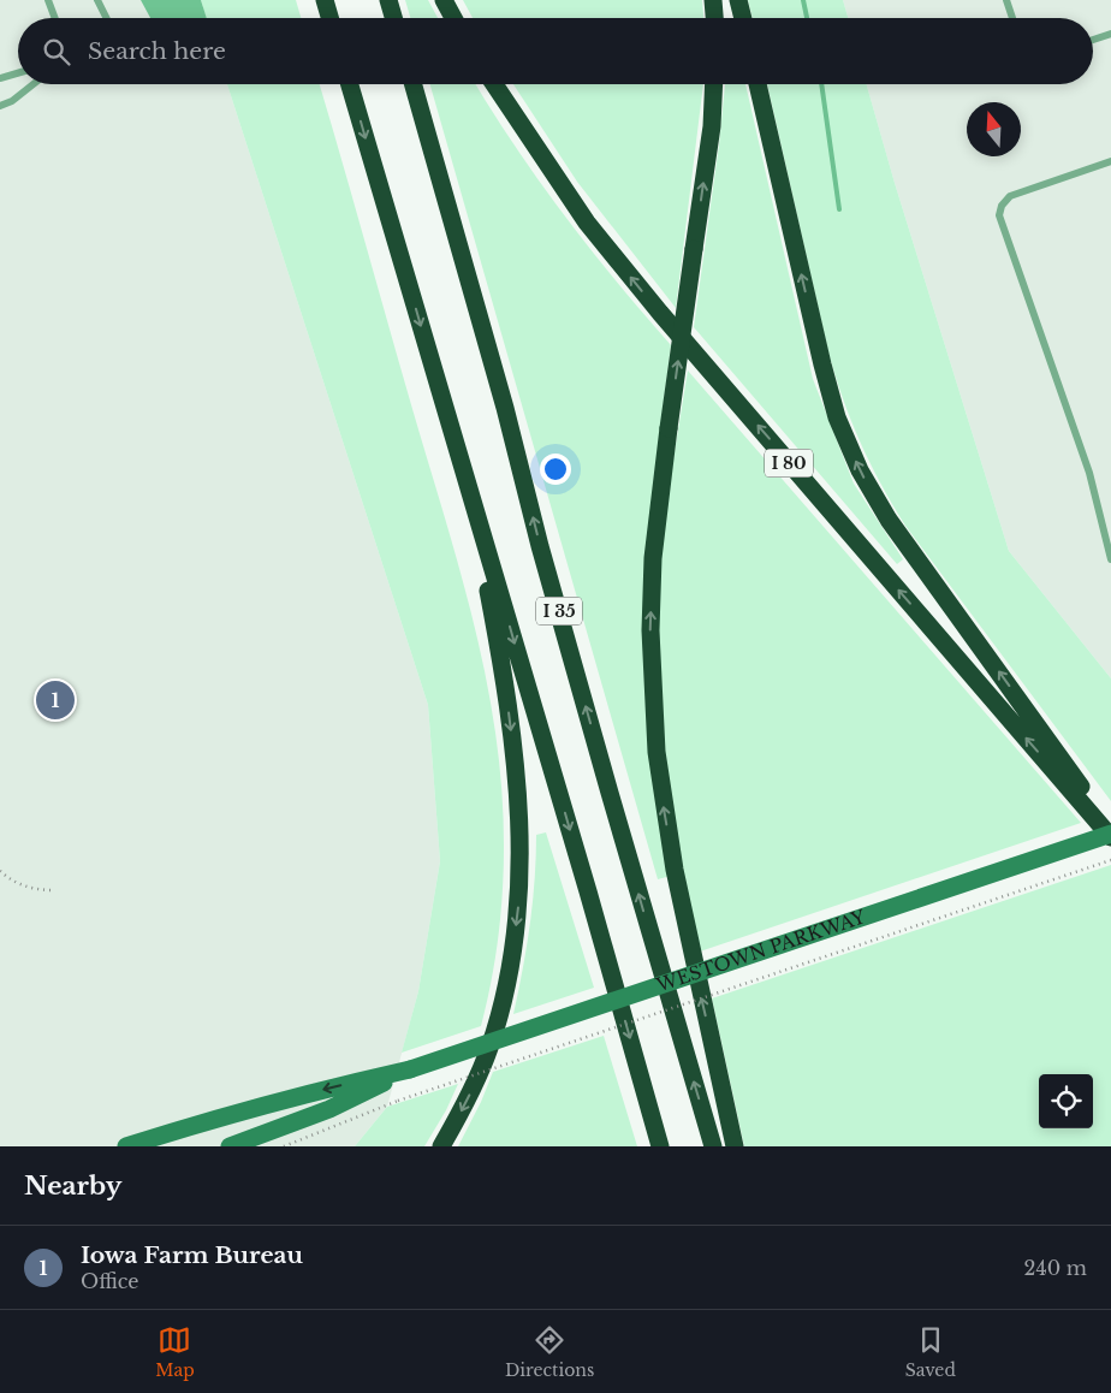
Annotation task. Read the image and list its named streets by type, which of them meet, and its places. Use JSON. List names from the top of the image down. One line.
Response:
{"streets":{"highway":["I 80","I 35"],"street":["WESTOWN PARKWAY"]},"crossings":[["I 80","WESTOWN PARKWAY"]],"north":"top","page":{"search":"Search here","pins":"1","heading":"Nearby","list":[{"mark":"1","name":"Iowa Farm Bureau","note":"Office","value":"240 m"}],"nav":["Map","Directions","Saved"]}}
